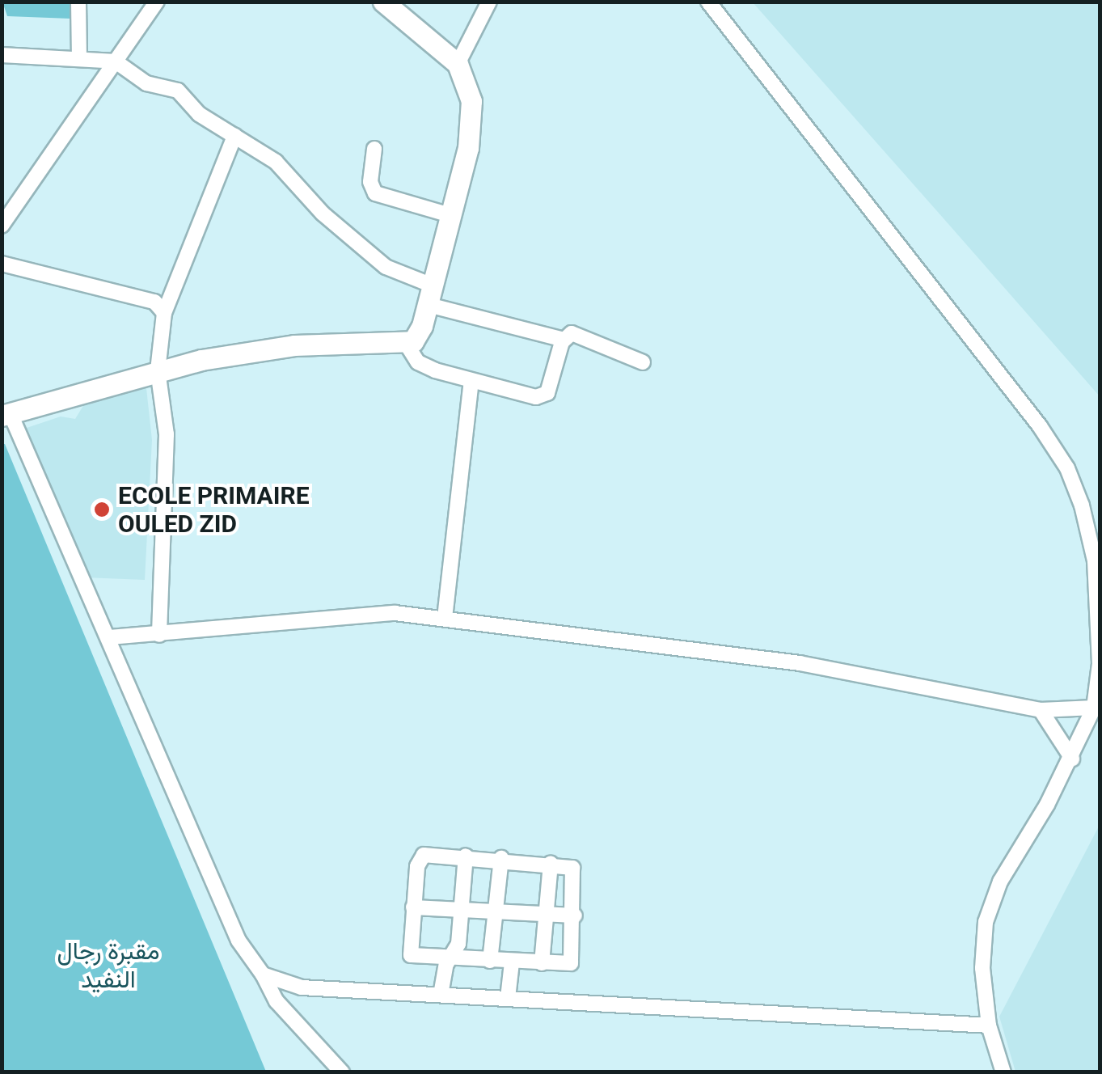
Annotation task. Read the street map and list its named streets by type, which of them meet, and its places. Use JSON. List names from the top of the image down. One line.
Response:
{"parks":["مقبرة رجال النفيد"],"places":["ECOLE PRIMAIRE OULED ZID"]}
